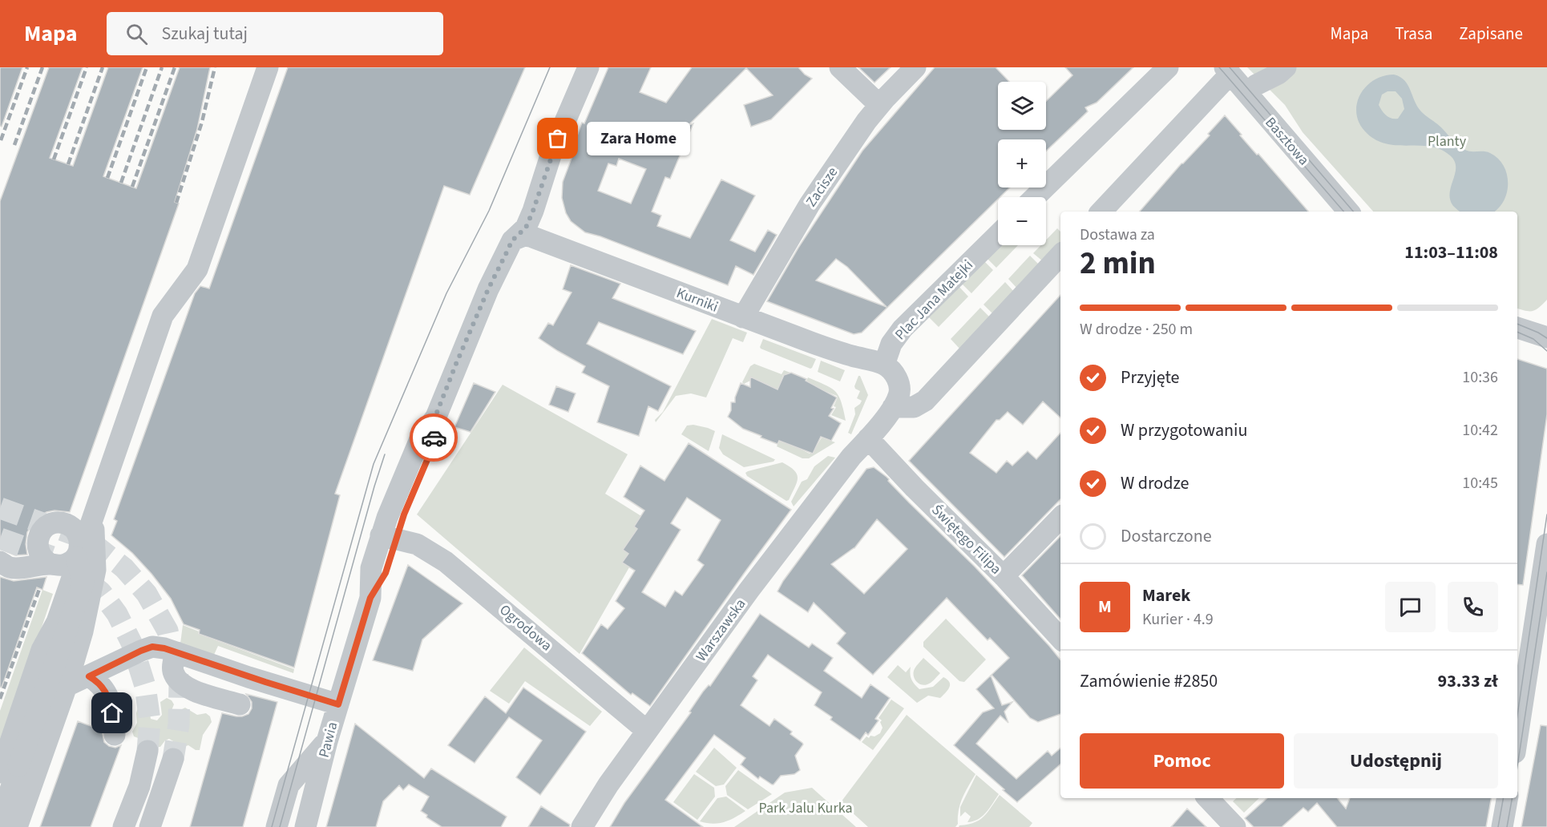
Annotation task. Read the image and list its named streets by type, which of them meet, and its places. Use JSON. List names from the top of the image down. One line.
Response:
{"streets":{"street":["Basztowa","Zacisze","Kurniki","Plac Jana Matejki","Świętego Filipa","Ogrodowa","Warszawska","Pawia"]},"crossings":[["Zacisze","Kurniki"],["Kurniki","Plac Jana Matejki"],["Kurniki","Pawia"],["Świętego Filipa","Warszawska"],["Ogrodowa","Warszawska"],["Ogrodowa","Pawia"]],"parks":["Planty","Park Jalu Kurka"],"places":["Zara Home"],"page":{"header":"Mapa","search":"Szukaj tutaj","nav":["Mapa","Trasa","Zapisane"],"map_buttons":["+","−"],"bubble":"Zara Home","heading":["2 min","Dostawa za","11:03–11:08"],"panel":["Marek","Kurier · 4.9","Zamówienie #2850","93.33 zł"],"bar":"W drodze · 250 m","list":[["Przyjęte","10:36"],["W przygotowaniu","10:42"],["W drodze","10:45"],"Dostarczone"],"round":"M","buttons":["Pomoc","Udostępnij"]}}
